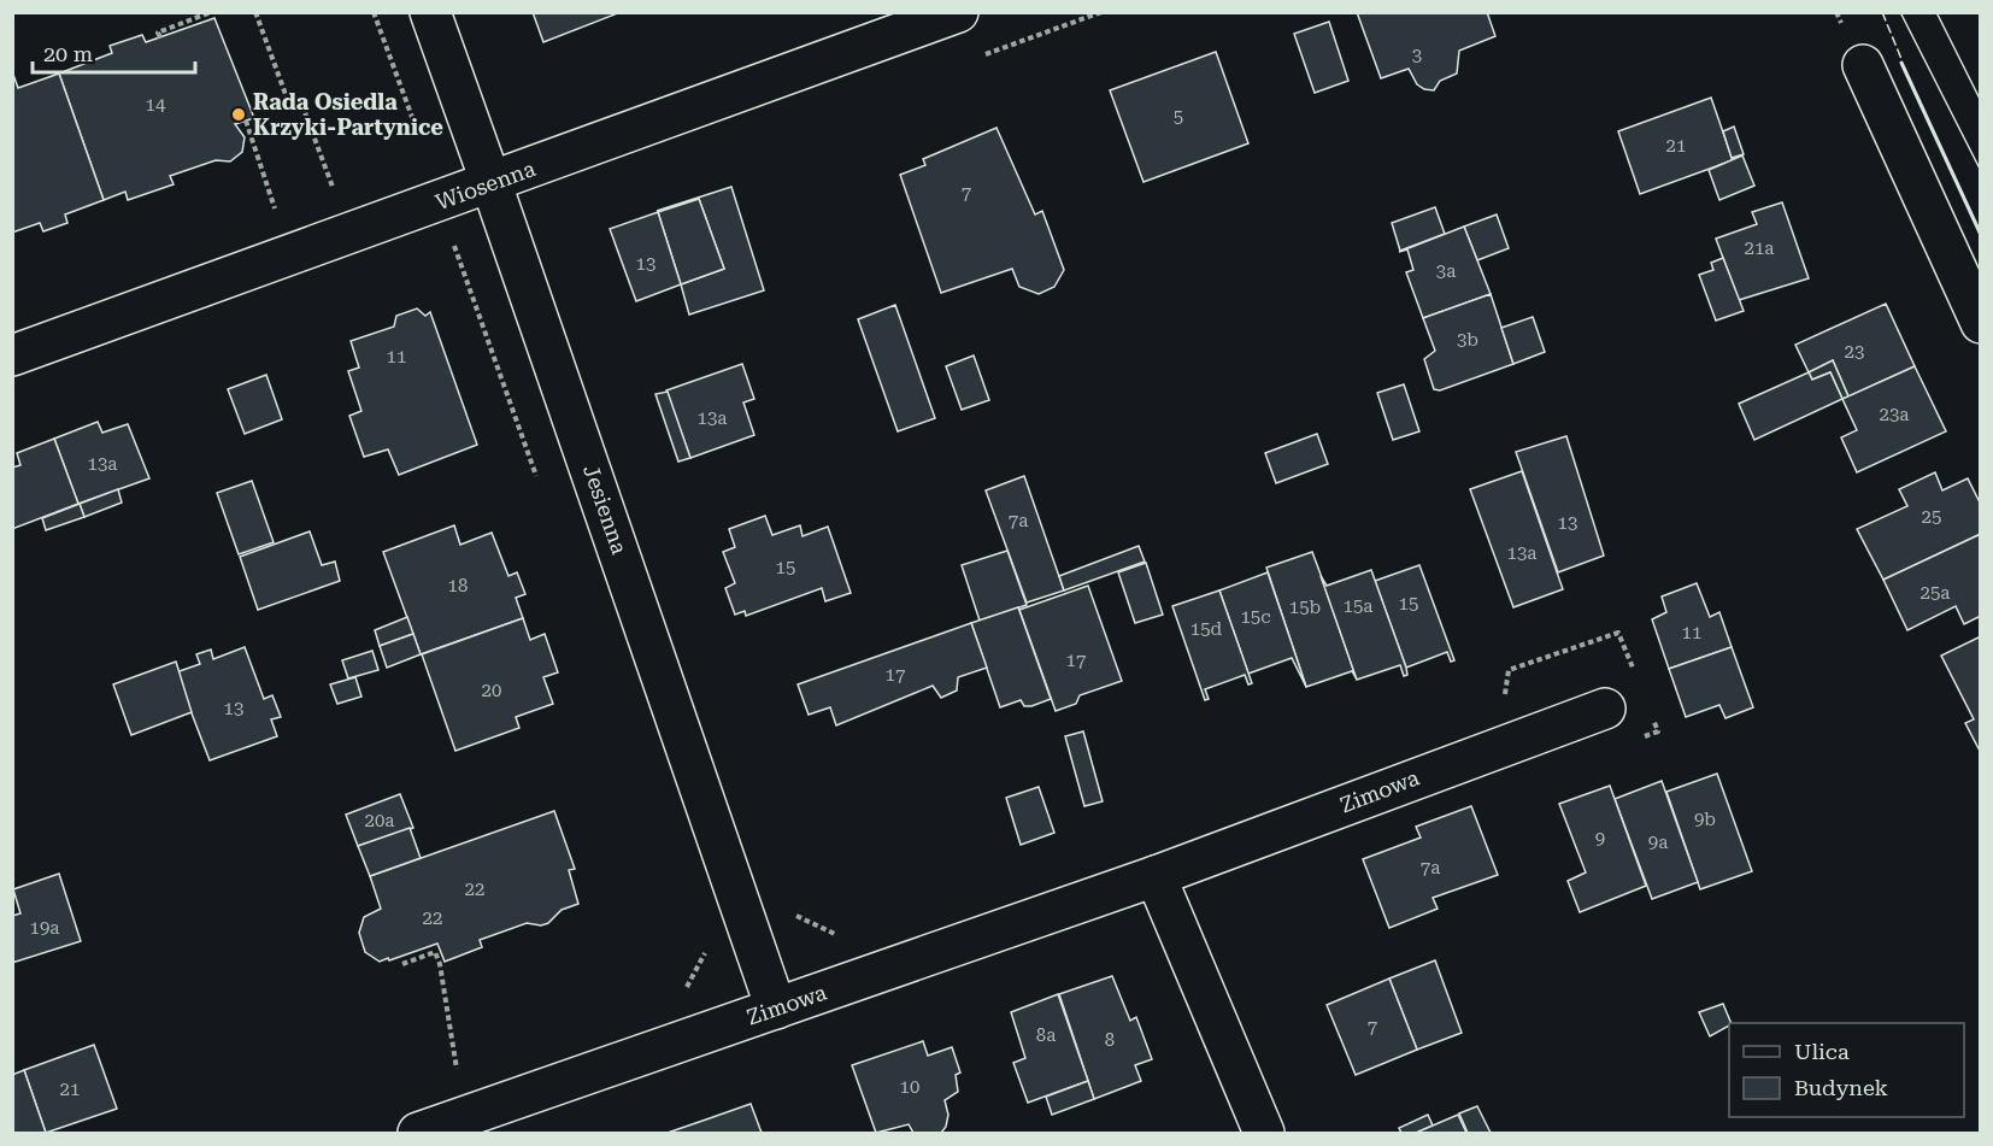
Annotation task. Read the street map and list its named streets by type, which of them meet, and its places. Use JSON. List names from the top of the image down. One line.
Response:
{"streets":{"street":["Wiosenna","Jesienna","Zimowa"]},"crossings":[["Wiosenna","Jesienna"],["Jesienna","Zimowa"]],"places":["Rada Osiedla Krzyki-Partynice"],"house_numbers":["3","14","5","21","7","21a","13","3a","3b","23","11","23a","13a","13a","25","7a","13","13a","15","18","25a","15","15a","15b","15c","15d","11","17","17","20","13","9b","20a","9","9a","7a","22","22","19a","7","8a","8","10","21"],"legend":["Ulica","Budynek"],"scale_bar":"20 m"}
